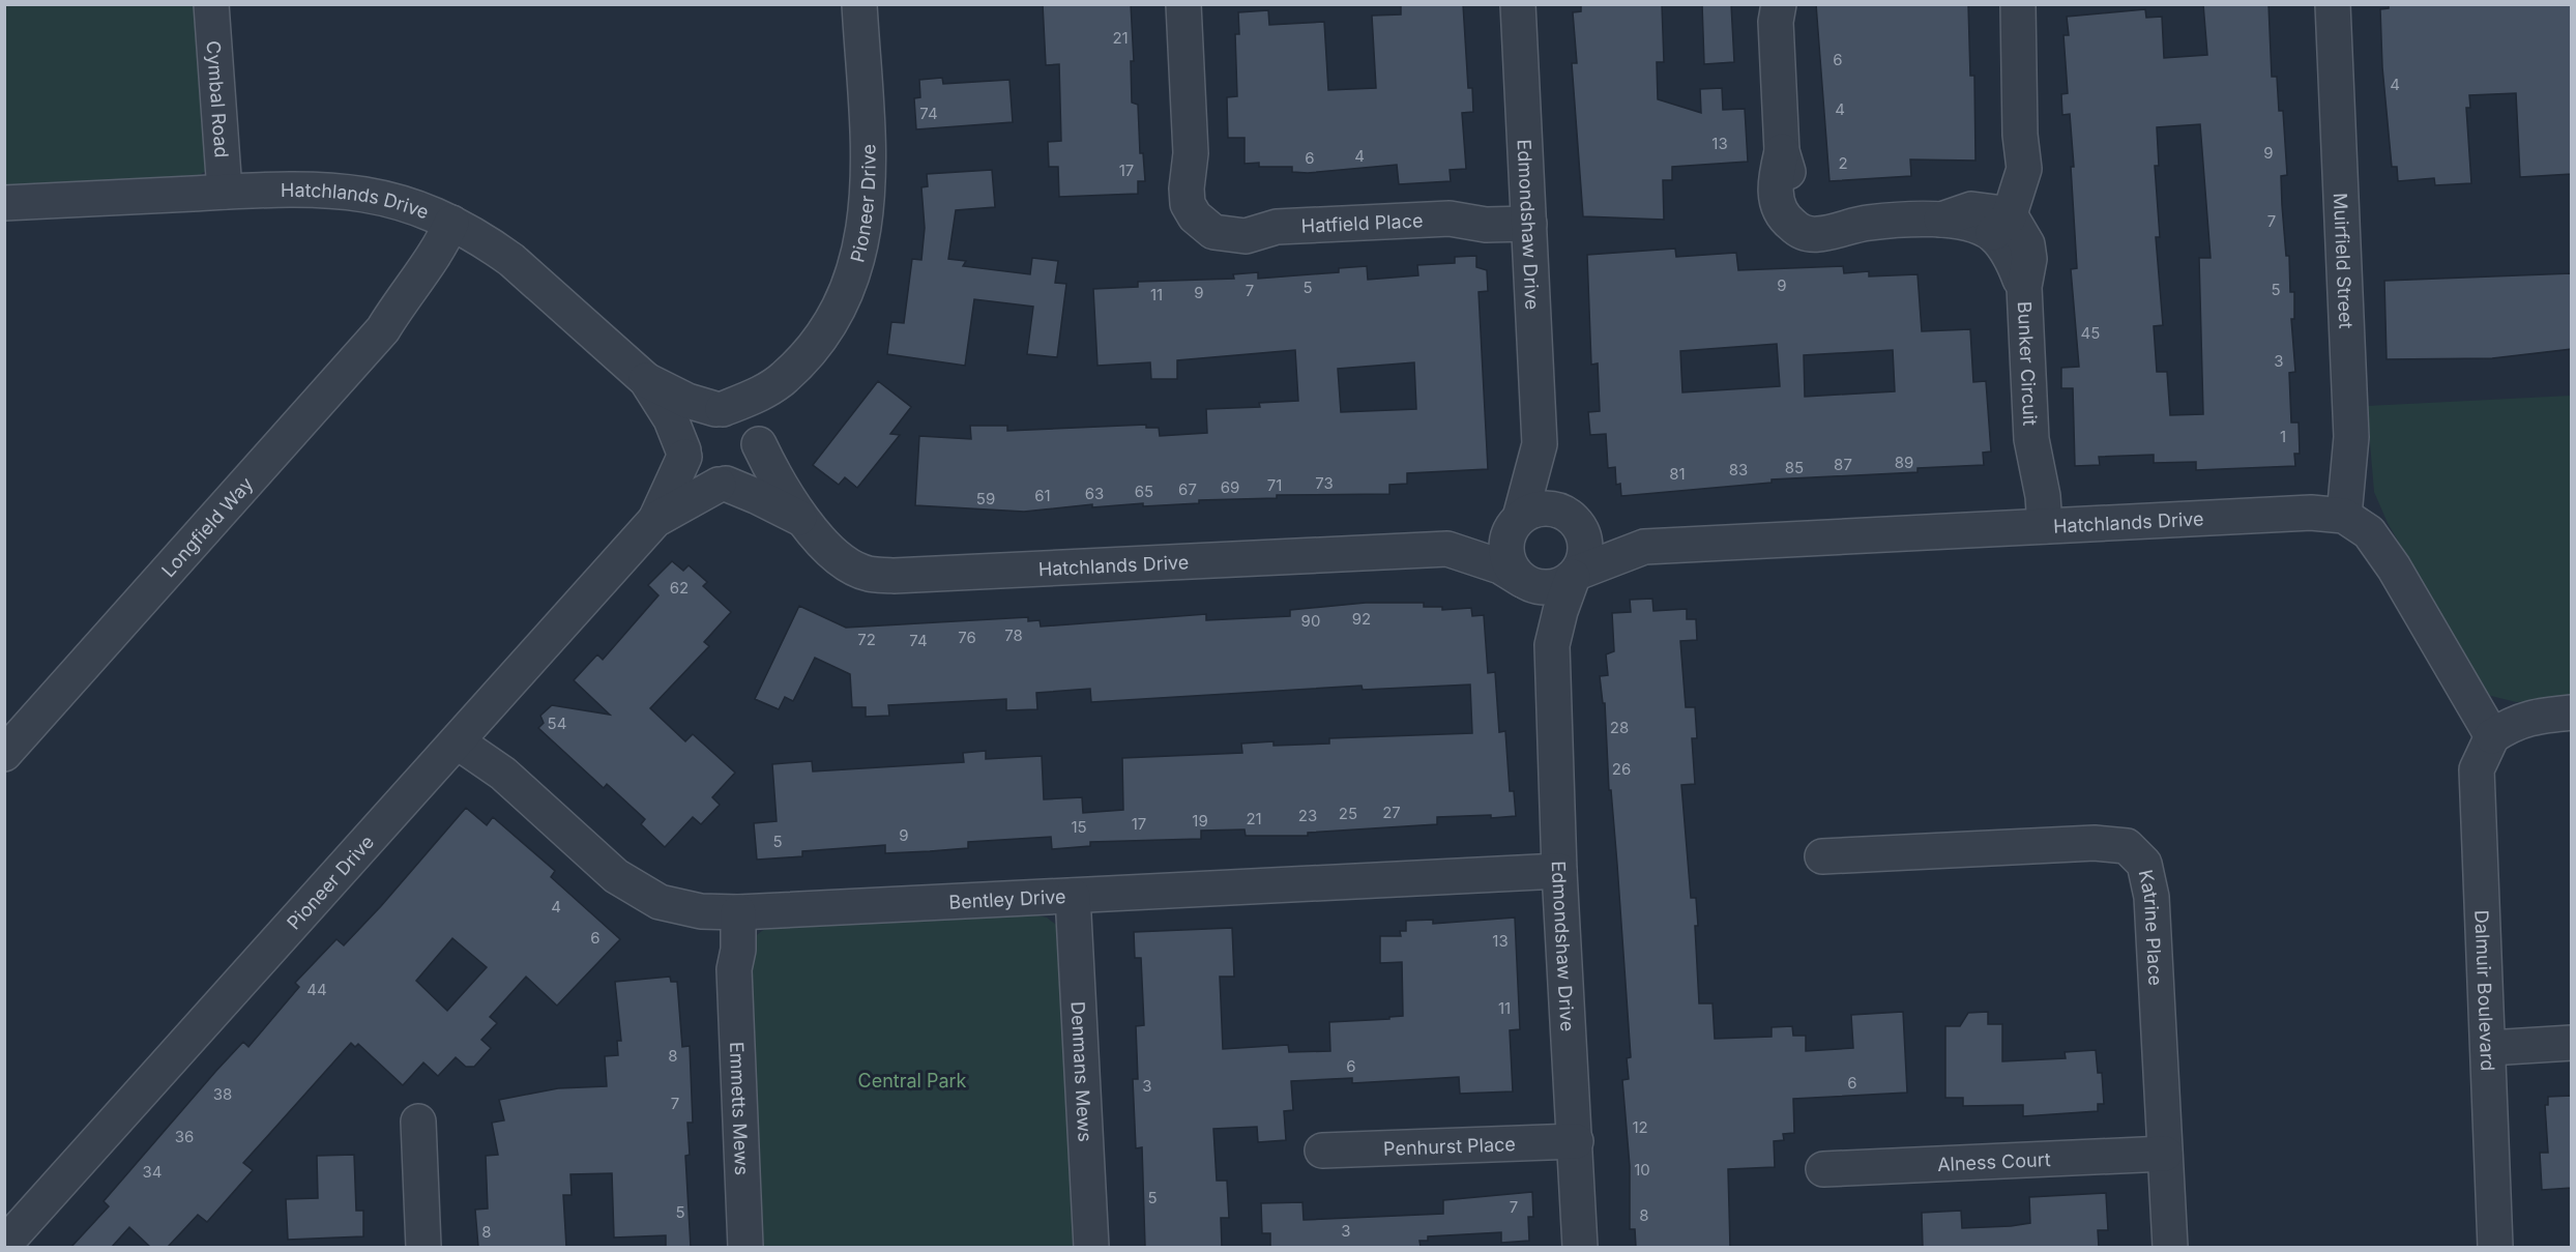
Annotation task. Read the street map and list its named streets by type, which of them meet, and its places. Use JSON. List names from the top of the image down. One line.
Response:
{"streets":{"street":["Cymbal Road","Hatchlands Drive","Pioneer Drive","Hatfield Place","Edmondshaw Drive","Muirfield Street","Bunker Circuit","Longfield Way","Bentley Drive","Katrine Place","Dalmuir Boulevard","Denmans Mews","Emmetts Mews","Penhurst Place","Alness Court"]},"crossings":[["Cymbal Road","Hatchlands Drive"],["Hatchlands Drive","Pioneer Drive"],["Hatchlands Drive","Edmondshaw Drive"],["Hatchlands Drive","Muirfield Street"],["Hatchlands Drive","Bunker Circuit"],["Hatchlands Drive","Longfield Way"],["Hatchlands Drive","Dalmuir Boulevard"],["Pioneer Drive","Bentley Drive"],["Hatfield Place","Edmondshaw Drive"],["Edmondshaw Drive","Bentley Drive"],["Edmondshaw Drive","Penhurst Place"],["Bentley Drive","Denmans Mews"],["Bentley Drive","Emmetts Mews"],["Katrine Place","Alness Court"]],"parks":["Central Park"],"house_numbers":["21","6","4","4","74","13","9","4","6","2","17","7","9","5","5","7","9","11","45","3","1","89","87","85","83","81","73","71","69","67","65","63","61","59","62","92","90","78","76","72","74","54","28","26","27","25","23","21","19","17","15","9","5","4","6","13","44","11","8","6","6","3","38","7","12","36","10","34","5","7","5","8","3","8"]}
